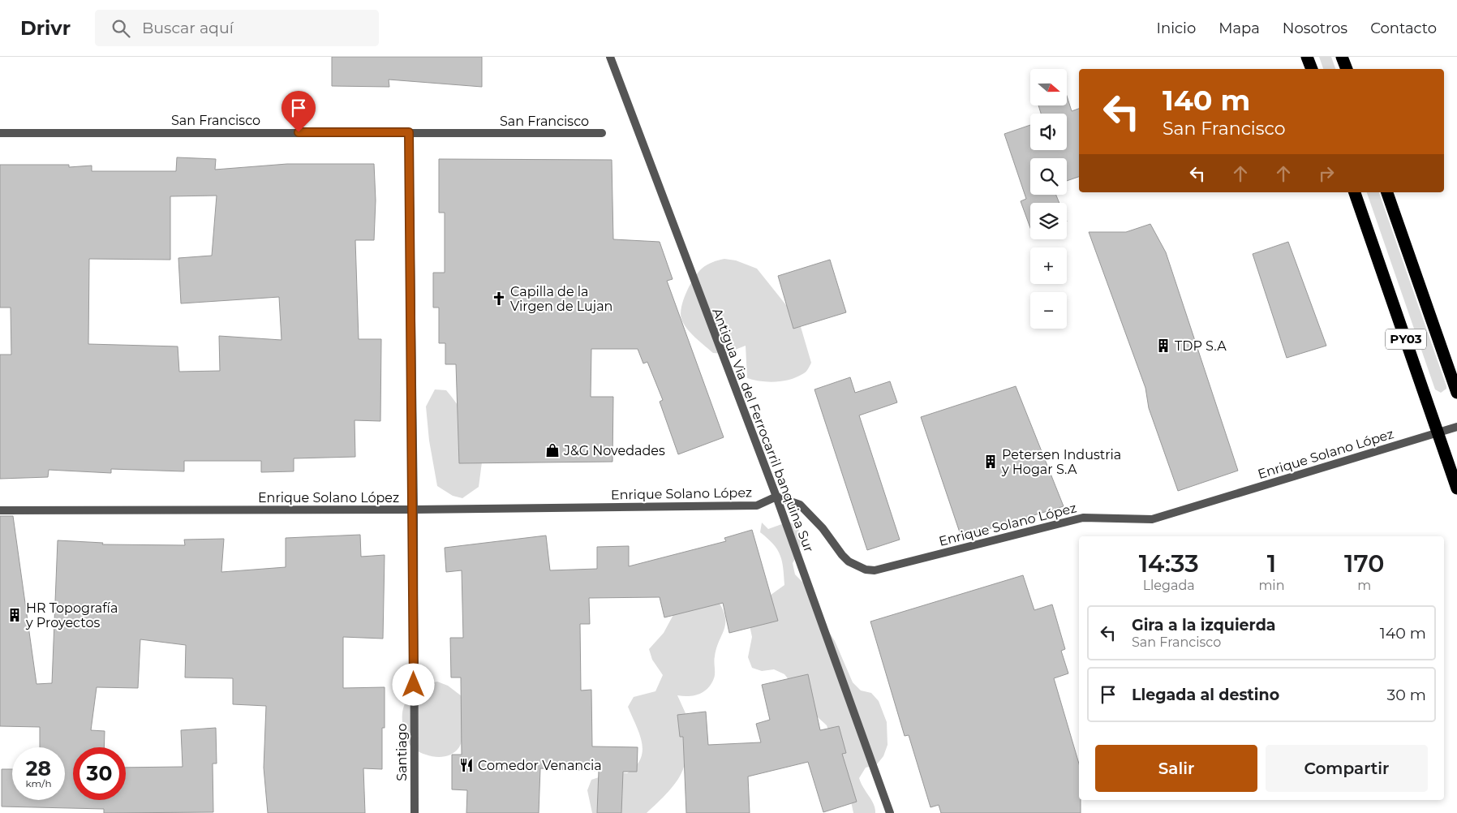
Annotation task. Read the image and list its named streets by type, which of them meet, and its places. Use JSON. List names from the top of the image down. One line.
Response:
{"streets":{"highway":["PY03"],"street":["San Francisco","Antigua Via del Ferrocarril banquina Sur","Enrique Solano López","Santiago"]},"crossings":[["San Francisco","Santiago"],["PY03","Enrique Solano López"],["Antigua Via del Ferrocarril banquina Sur","Enrique Solano López"],["Enrique Solano López","Santiago"]],"places":{"church":["Capilla de la Virgen de Lujan"],"building":["TDP S.A","Petersen Industria y Hogar S.A","HR Topografía y Proyectos"],"shop":["J&G Novedades"],"restaurant":["Comedor Venancia"]},"north":"right","page":{"header":"Drivr","search":"Buscar aquí","nav":["Inicio","Mapa","Nosotros","Contacto"],"map_buttons":["+","−"],"turn":["140 m","San Francisco"],"eta":["14:33","Llegada","1","min","170","m"],"list":[{"name":"Gira a la izquierda","note":"San Francisco","value":"140 m"},{"name":"Llegada al destino","value":"30 m"}],"buttons":["Salir","Compartir"],"speed":"28 km/h","limit":"30"}}
